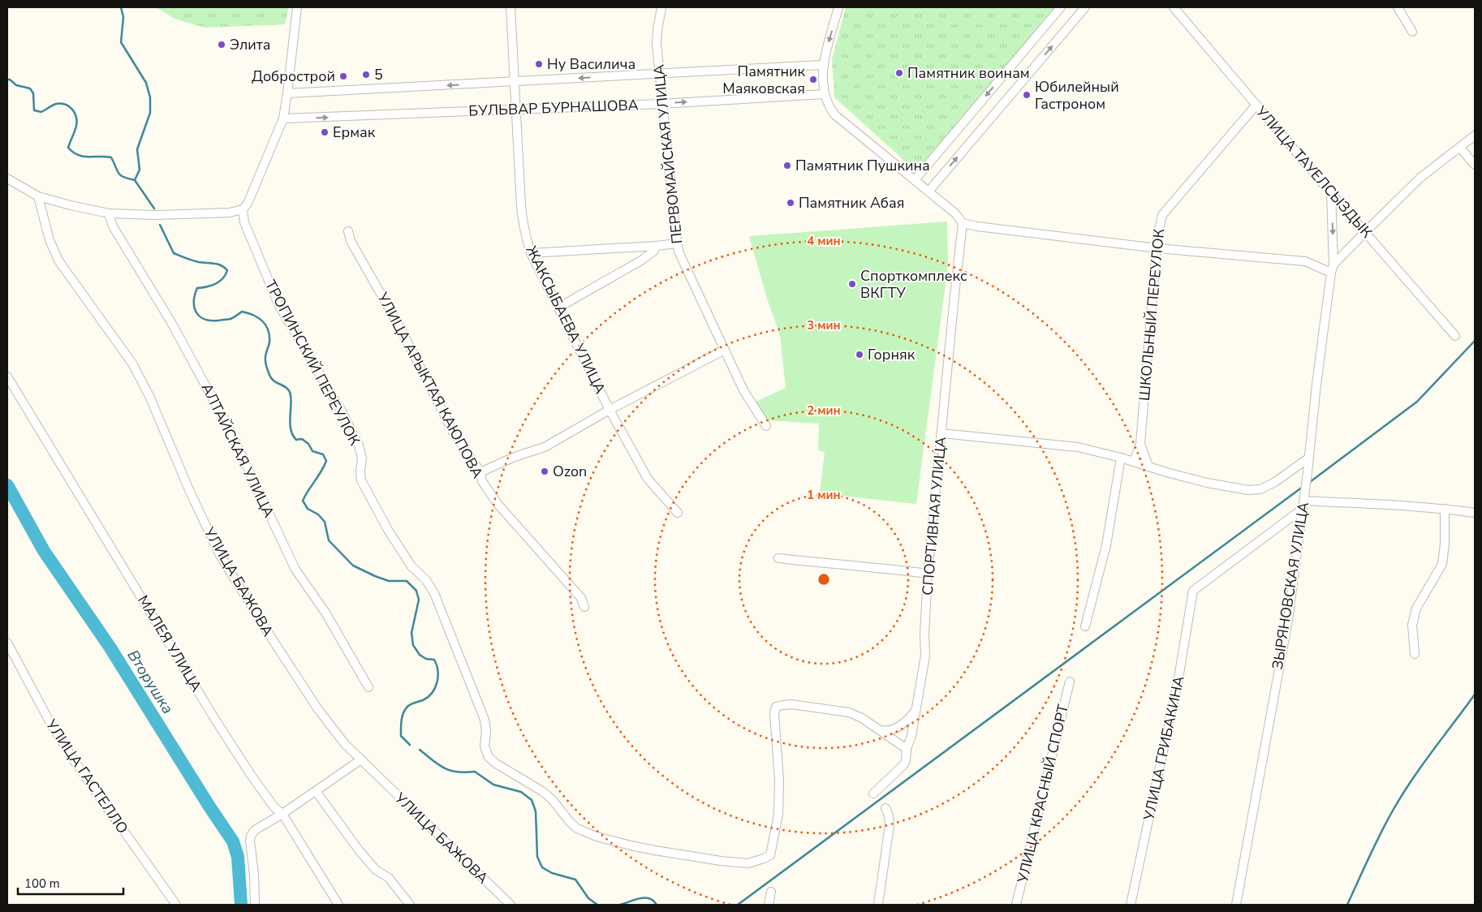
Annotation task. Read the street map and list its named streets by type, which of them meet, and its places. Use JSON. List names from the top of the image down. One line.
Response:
{"streets":{"street":["БУЛЬВАР БУРНАШОВА","ПЕРВОМАЙСКАЯ УЛИЦА","УЛИЦА ТАУЕЛСЫЗДЫК","ШКОЛЬНЫЙ ПЕРЕУЛОК","ЖАКСЫБАЕВА УЛИЦА","ТРОПИНСКИЙ ПЕРЕУЛОК","УЛИЦА АРЫКТАЯ КАЮПОВА","АЛТАЙСКАЯ УЛИЦА","СПОРТИВНАЯ УЛИЦА","УЛИЦА БАЖОВА","ЗЫРЯНОВСКАЯ УЛИЦА","МАЛЕЯ УЛИЦА","УЛИЦА ГРИБАКИНА","УЛИЦА ГАСТЕЛЛО","УЛИЦА КРАСНЫЙ СПОРТ"]},"crossings":[["БУЛЬВАР БУРНАШОВА","ПЕРВОМАЙСКАЯ УЛИЦА"],["БУЛЬВАР БУРНАШОВА","ЖАКСЫБАЕВА УЛИЦА"],["УЛИЦА ТАУЕЛСЫЗДЫК","ШКОЛЬНЫЙ ПЕРЕУЛОК"],["УЛИЦА ТАУЕЛСЫЗДЫК","ЗЫРЯНОВСКАЯ УЛИЦА"],["ЗЫРЯНОВСКАЯ УЛИЦА","УЛИЦА ГРИБАКИНА"]],"water":["Вторушка"],"places":["Элита","Ну Василича","Памятник воинам","5","Добрострой","Памятник Маяковская","Юбилейный Гастроном","Ермак","Памятник Пушкина","Памятник Абая","Спорткомплекс ВКГТУ","Горняк","Ozon"],"scale_bar":"100 m","rings":["4 мин","3 мин","2 мин","1 мин"]}
